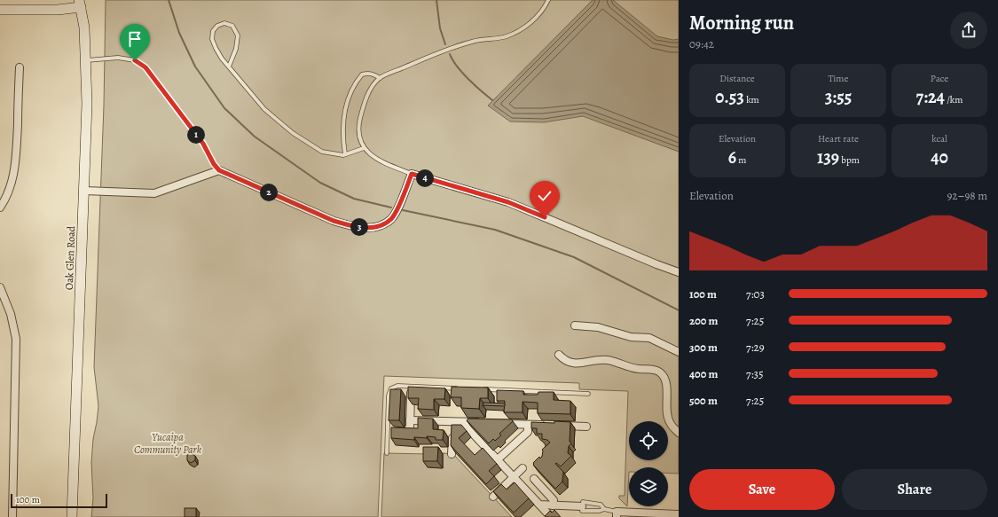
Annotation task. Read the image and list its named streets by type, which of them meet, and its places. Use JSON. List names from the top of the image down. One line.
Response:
{"streets":{"main road":["Oak Glen Road"]},"parks":["Yucaipa Community Park"],"scale_bar":"100 m","page":{"heading":["Morning run","09:42"],"stats":[["Distance","0.53 km"],["Time","3:55"],["Pace","7:24 /km"],["Elevation","6 m"],["Heart rate","139 bpm"],["kcal","40"]],"pins":["1","4","2","3"],"chart":["Elevation","92–98 m"],"list":[{"name":"100 m","note":"7:03"},{"name":"200 m","note":"7:25"},{"name":"300 m","note":"7:29"},{"name":"400 m","note":"7:35"},{"name":"500 m","note":"7:25"}],"buttons":["Save","Share"],"scale":"100 m"}}
